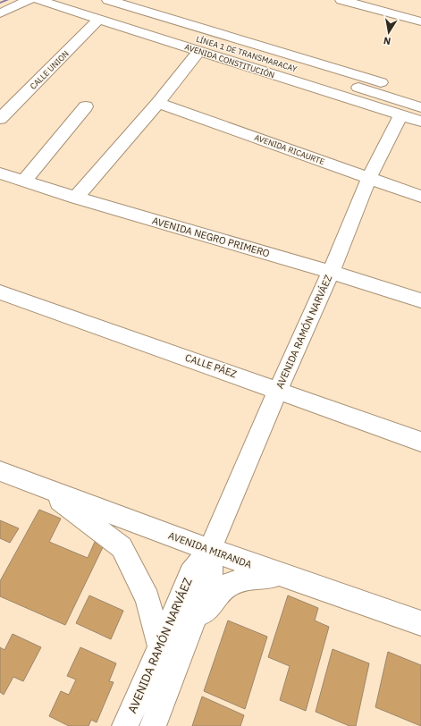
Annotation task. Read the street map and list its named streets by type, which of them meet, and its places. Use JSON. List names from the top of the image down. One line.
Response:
{"streets":{"street":["LÍNEA 1 DE TRANSMARACAY","AVENIDA CONSTITUCIÓN","CALLE UNION","AVENIDA RICAURTE","AVENIDA NEGRO PRIMERO","AVENIDA RAMÓN NARVÁEZ","CALLE PÁEZ","AVENIDA MIRANDA"]},"crossings":[["AVENIDA CONSTITUCIÓN","CALLE UNION"],["AVENIDA CONSTITUCIÓN","AVENIDA RAMÓN NARVÁEZ"],["AVENIDA RICAURTE","AVENIDA RAMÓN NARVÁEZ"],["AVENIDA NEGRO PRIMERO","AVENIDA RAMÓN NARVÁEZ"],["AVENIDA RAMÓN NARVÁEZ","CALLE PÁEZ"],["AVENIDA RAMÓN NARVÁEZ","AVENIDA MIRANDA"]],"north":"bottom"}
